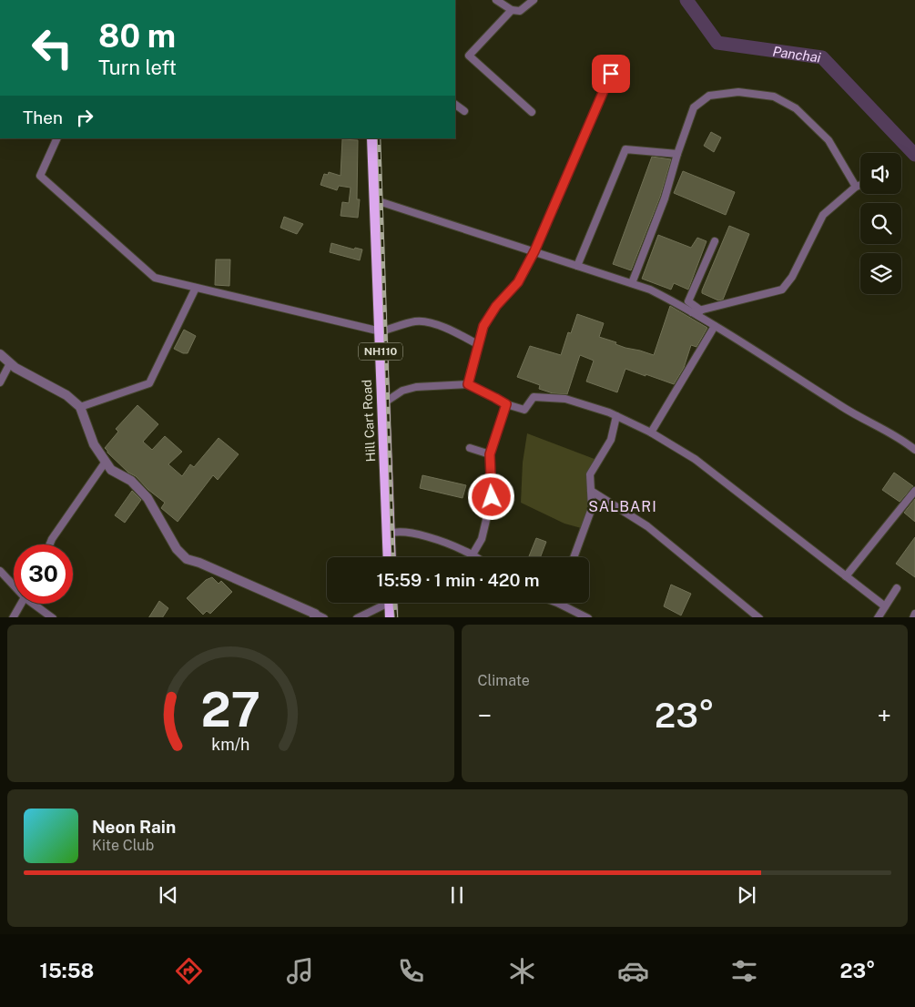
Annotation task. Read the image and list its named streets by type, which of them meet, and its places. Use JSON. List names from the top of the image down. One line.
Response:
{"streets":{"highway":["NH110","Hill Cart Road"]},"districts":["SALBARI"],"water":["Panchai"],"page":{"turn":["80 m","Turn left"],"then":"Then","limit":"30","trip":"15:59 · 1 min · 420 m","tile":"Climate","heat":["−","23°","+"],"song":["Neon Rain","Kite Club"],"tabs":["15:58","23°"],"gauge":["27","km/h"]}}
